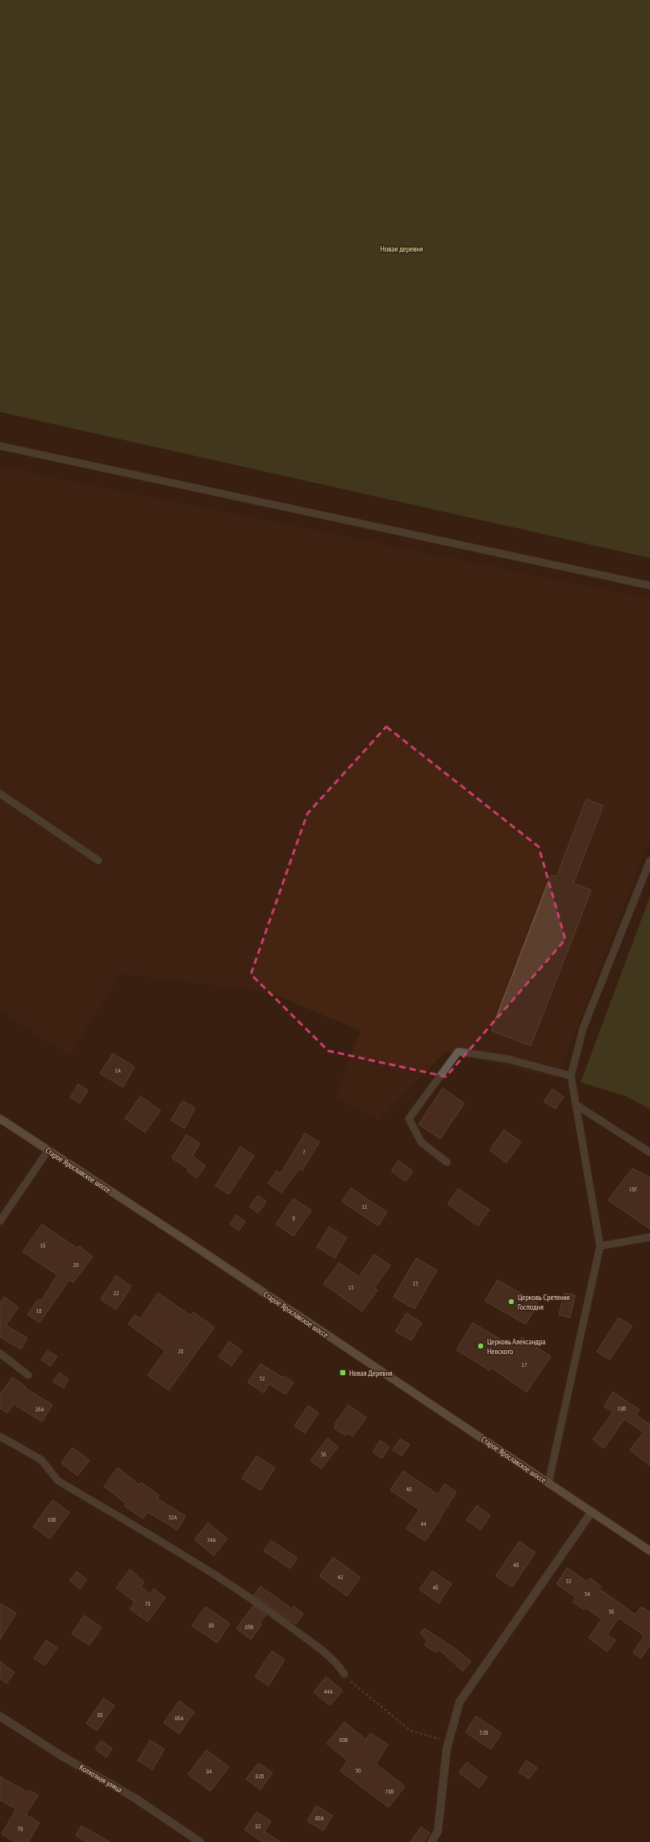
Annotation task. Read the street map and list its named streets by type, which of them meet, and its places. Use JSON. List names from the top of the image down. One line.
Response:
{"streets":{"main road":["Старое Ярославское шоссе"],"street":["Колхозная улица"]},"parks":["Новая деревня"],"places":{"other":["Церковь Сретения Господня","Церковь Александра Невского"],"transit":["Новая Деревня"]},"house_numbers":["1А","7","19Г","11","9","16","20","15","13","22","18","28","17","32","19Б","26А","36","40","32А","100","44","34А","48","42","52","46","54","78","56","86","86Б","44А","88","86А","52Б","80Б","50","84","82Б","78Б","80А","82","59"]}
